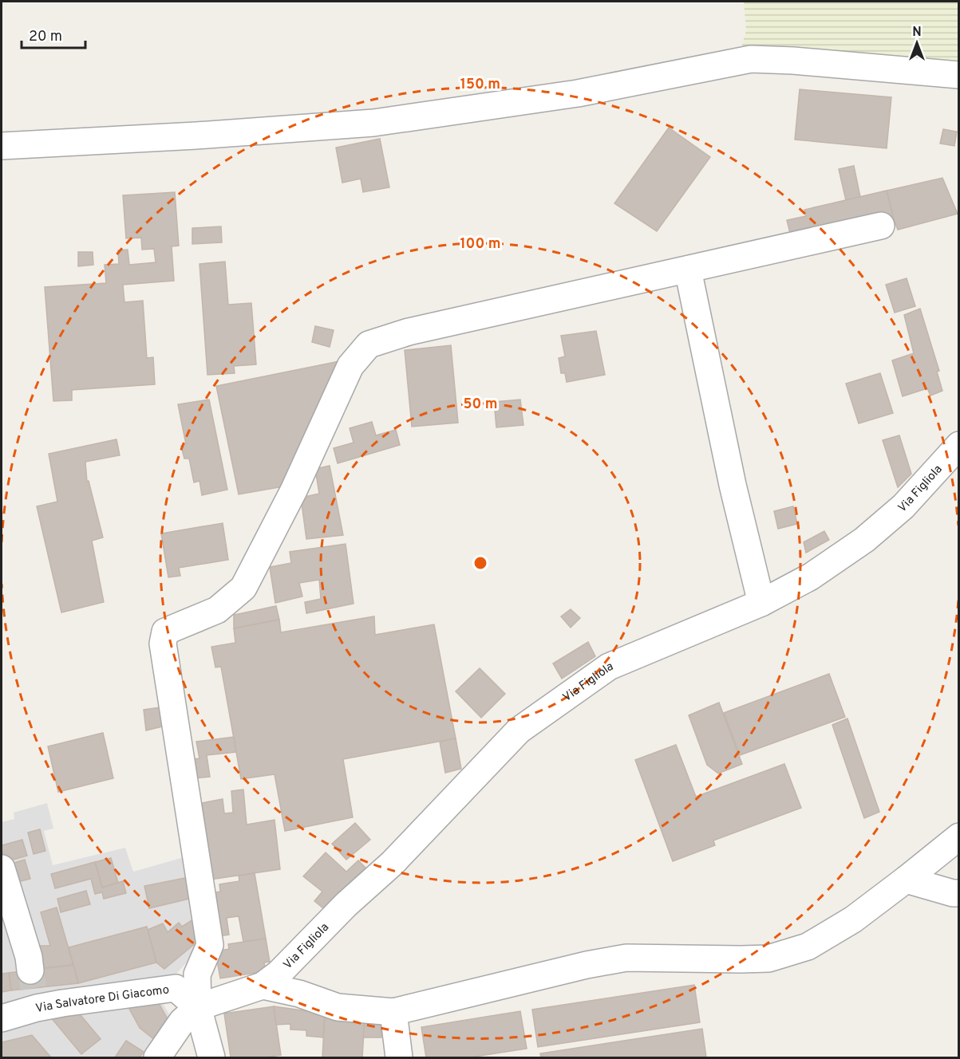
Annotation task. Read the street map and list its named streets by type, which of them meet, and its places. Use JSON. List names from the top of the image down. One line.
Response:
{"streets":{"street":["Via Figliola","Via Salvatore Di Giacomo"]},"scale_bar":"20 m","north":"top","rings":["150 m","100 m","50 m"]}
